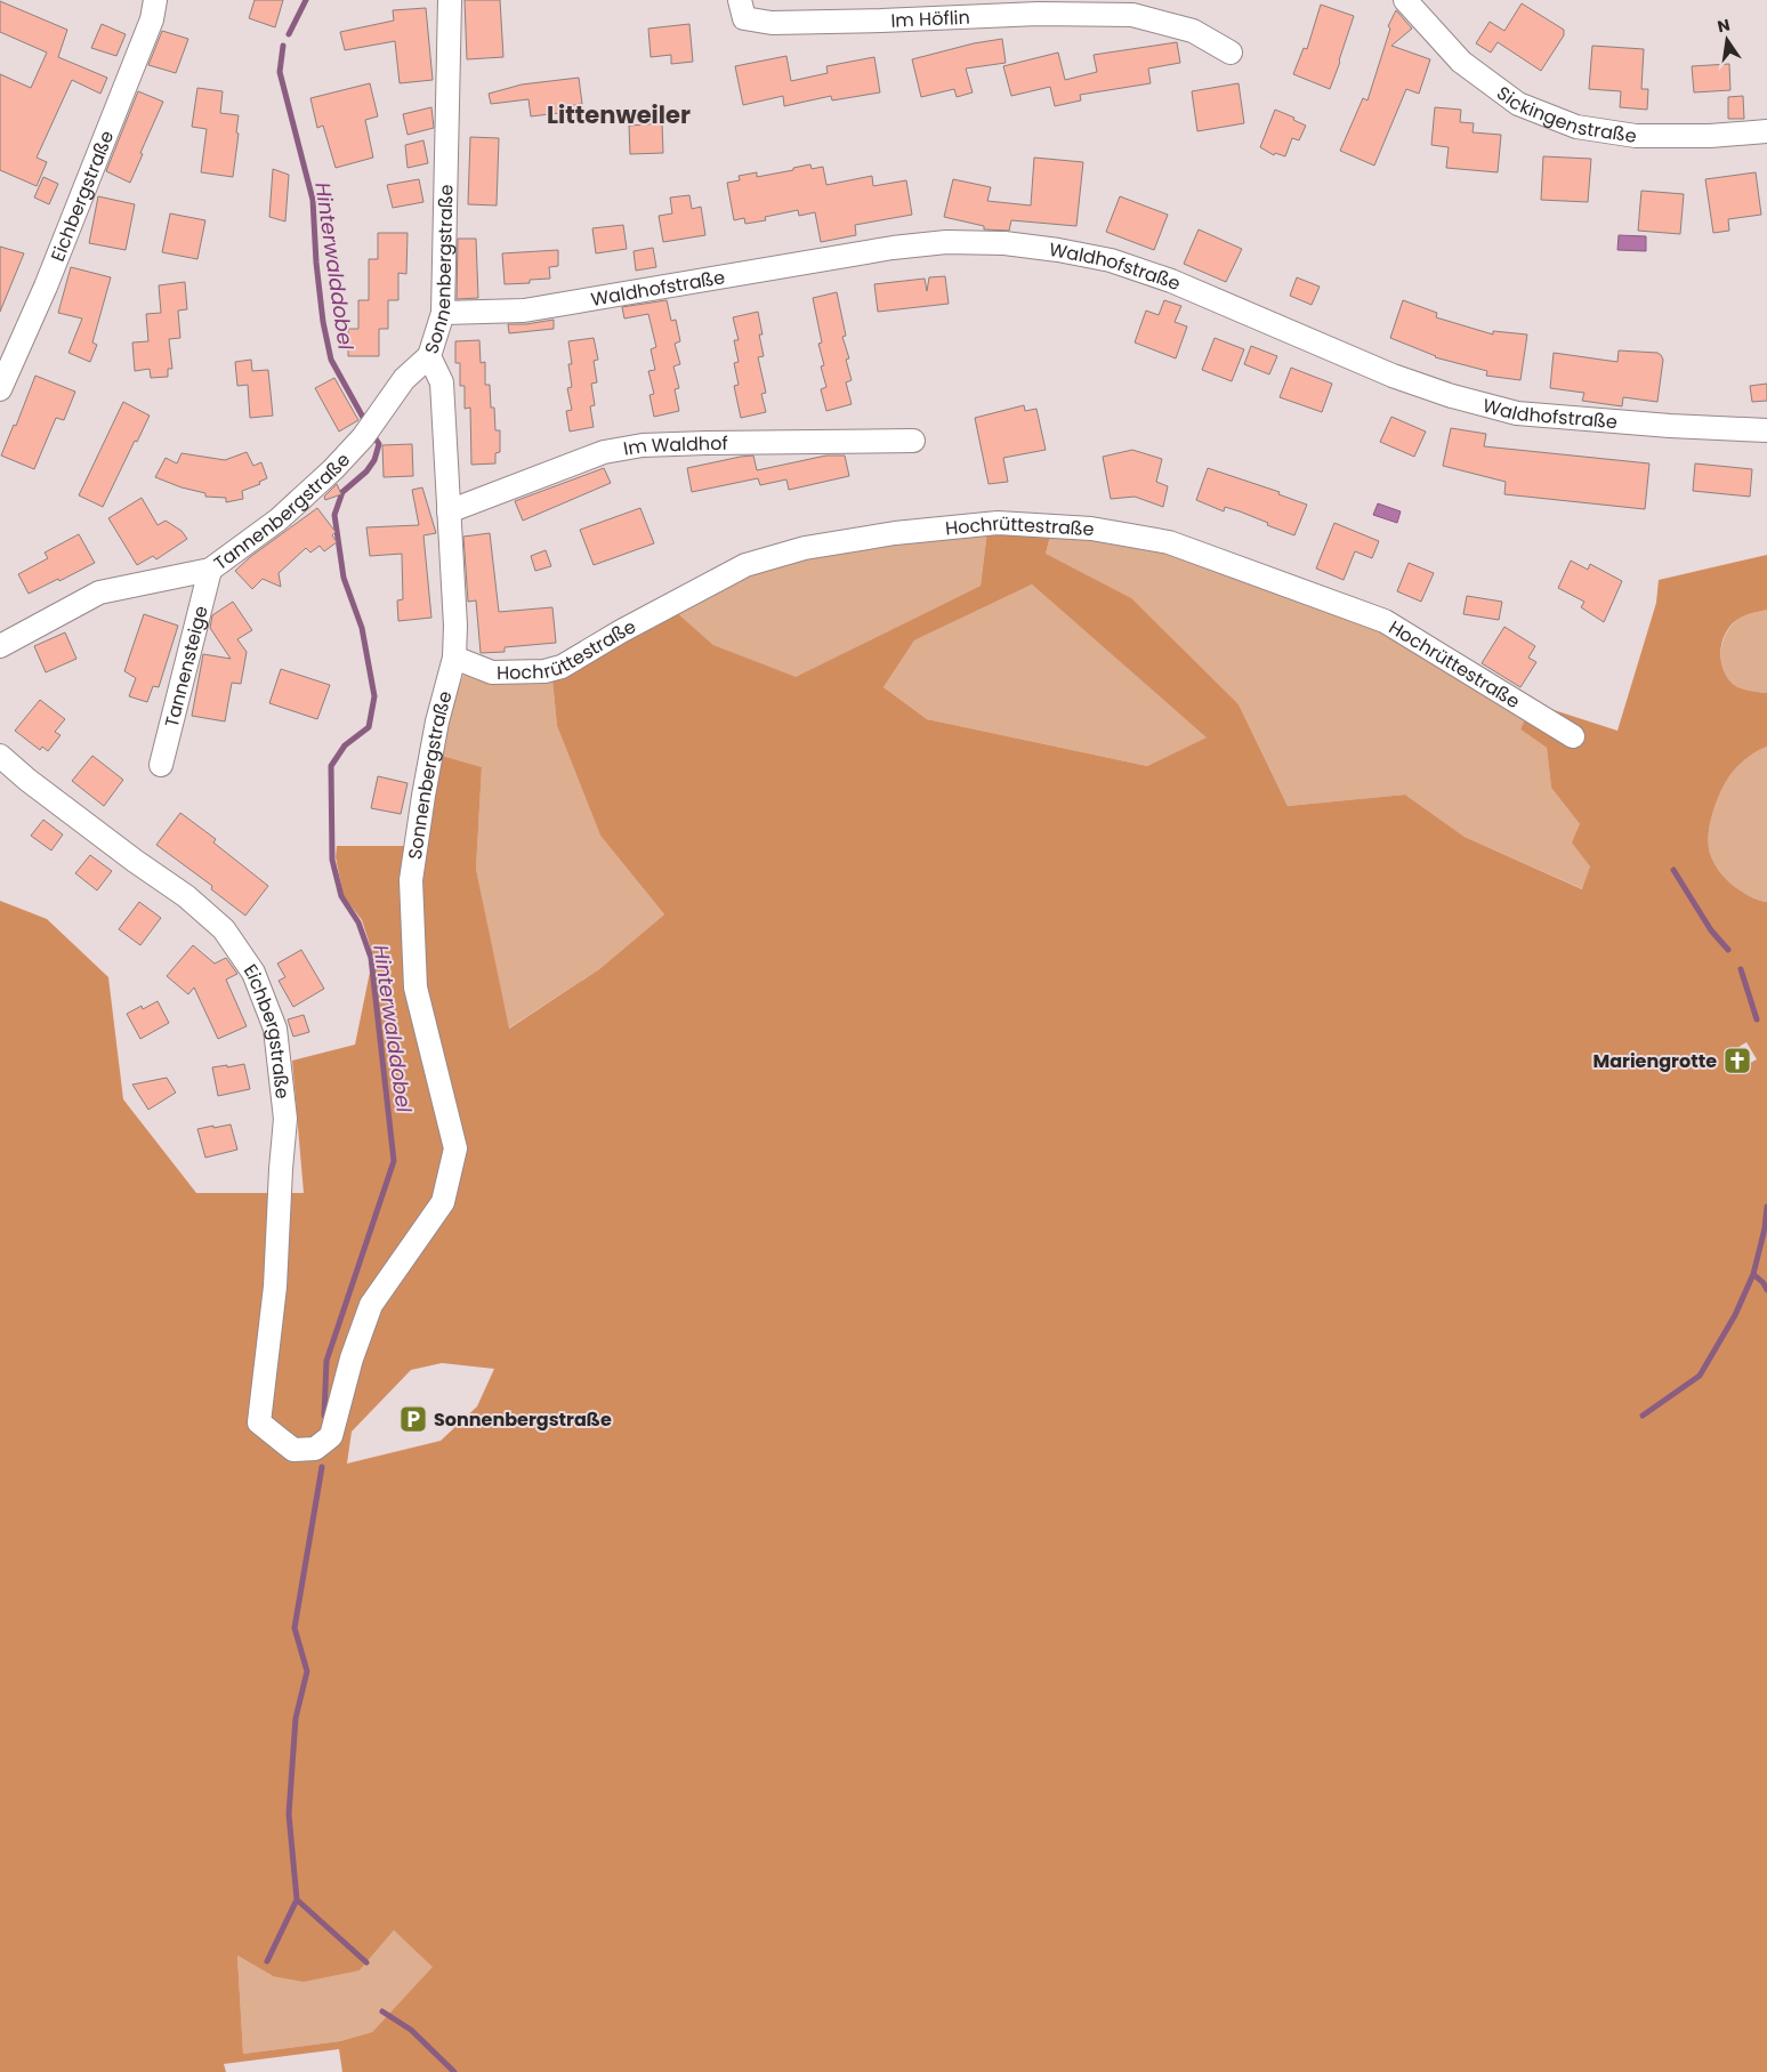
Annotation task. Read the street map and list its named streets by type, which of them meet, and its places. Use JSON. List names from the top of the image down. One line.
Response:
{"streets":{"street":["Im Höflin","Sickingenstraße","Eichbergstraße","Sonnenbergstraße","Waldhofstraße","Im Waldhof","Tannenbergstraße","Hochrüttestraße","Tannensteige"]},"crossings":[["Eichbergstraße","Sonnenbergstraße"],["Sonnenbergstraße","Waldhofstraße"],["Sonnenbergstraße","Im Waldhof"],["Sonnenbergstraße","Tannenbergstraße"],["Sonnenbergstraße","Hochrüttestraße"],["Tannenbergstraße","Tannensteige"]],"districts":["Littenweiler"],"water":["Hinterwalddobel"],"places":{"church":["Mariengrotte"],"parking":["Sonnenbergstraße"]},"north":"top"}
